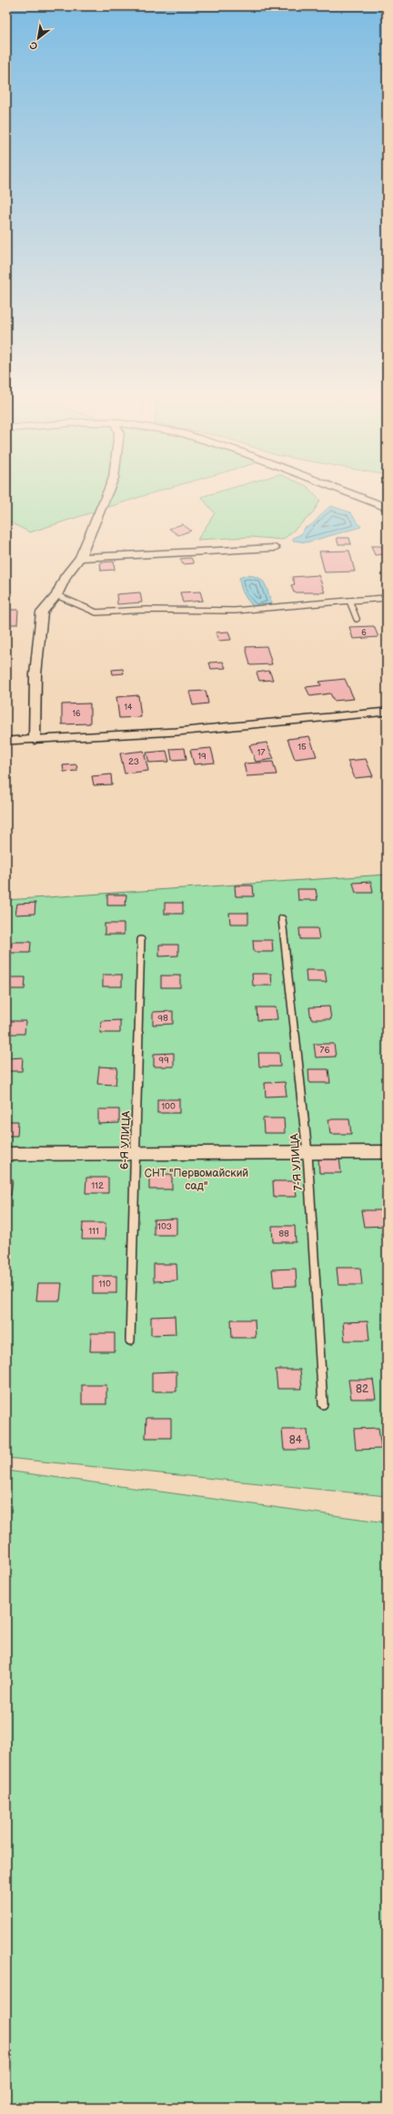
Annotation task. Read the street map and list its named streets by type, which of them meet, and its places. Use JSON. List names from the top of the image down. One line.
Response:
{"streets":{"lane":["6-Я УЛИЦА","7-Я УЛИЦА"]},"parks":["СНТ \"Первомайский сад\""],"house_numbers":["6","14","16","15","17","19","23","98","76","99","100","112","103","111","88","110","82","84"],"north":"bottom left"}
